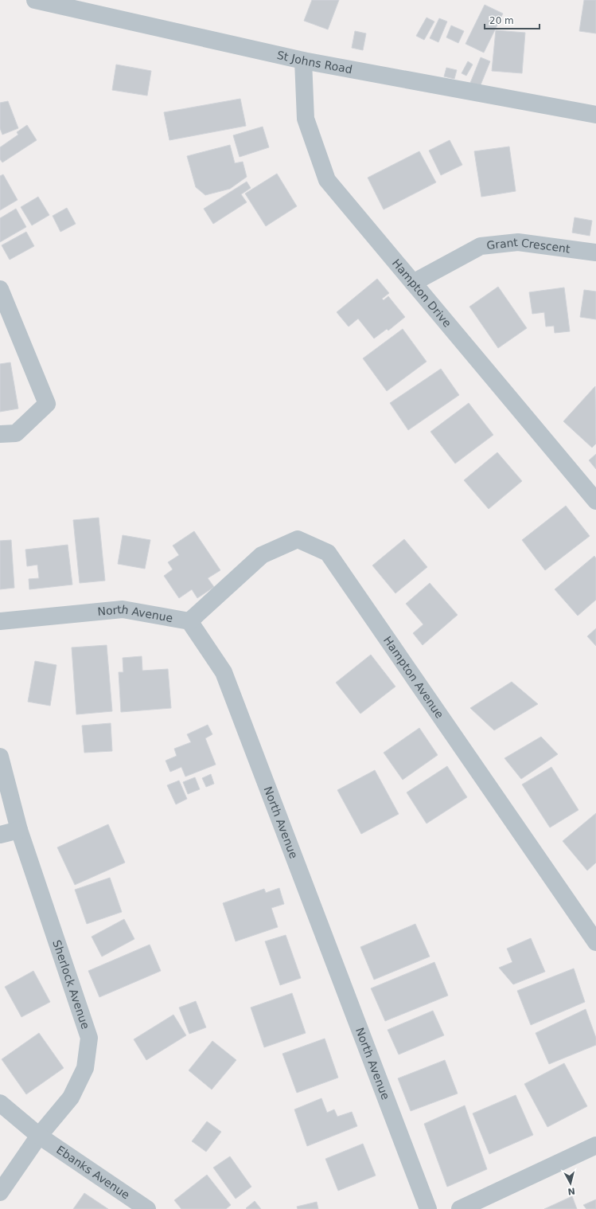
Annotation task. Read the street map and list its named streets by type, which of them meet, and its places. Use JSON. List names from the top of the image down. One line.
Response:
{"streets":{"street":["St Johns Road","Grant Crescent","Hampton Drive","North Avenue","Hampton Avenue","Sherlock Avenue","Ebanks Avenue"]},"crossings":[["St Johns Road","Hampton Drive"],["Grant Crescent","Hampton Drive"],["North Avenue","Hampton Avenue"],["Sherlock Avenue","Ebanks Avenue"]],"scale_bar":"20 m","north":"bottom"}
